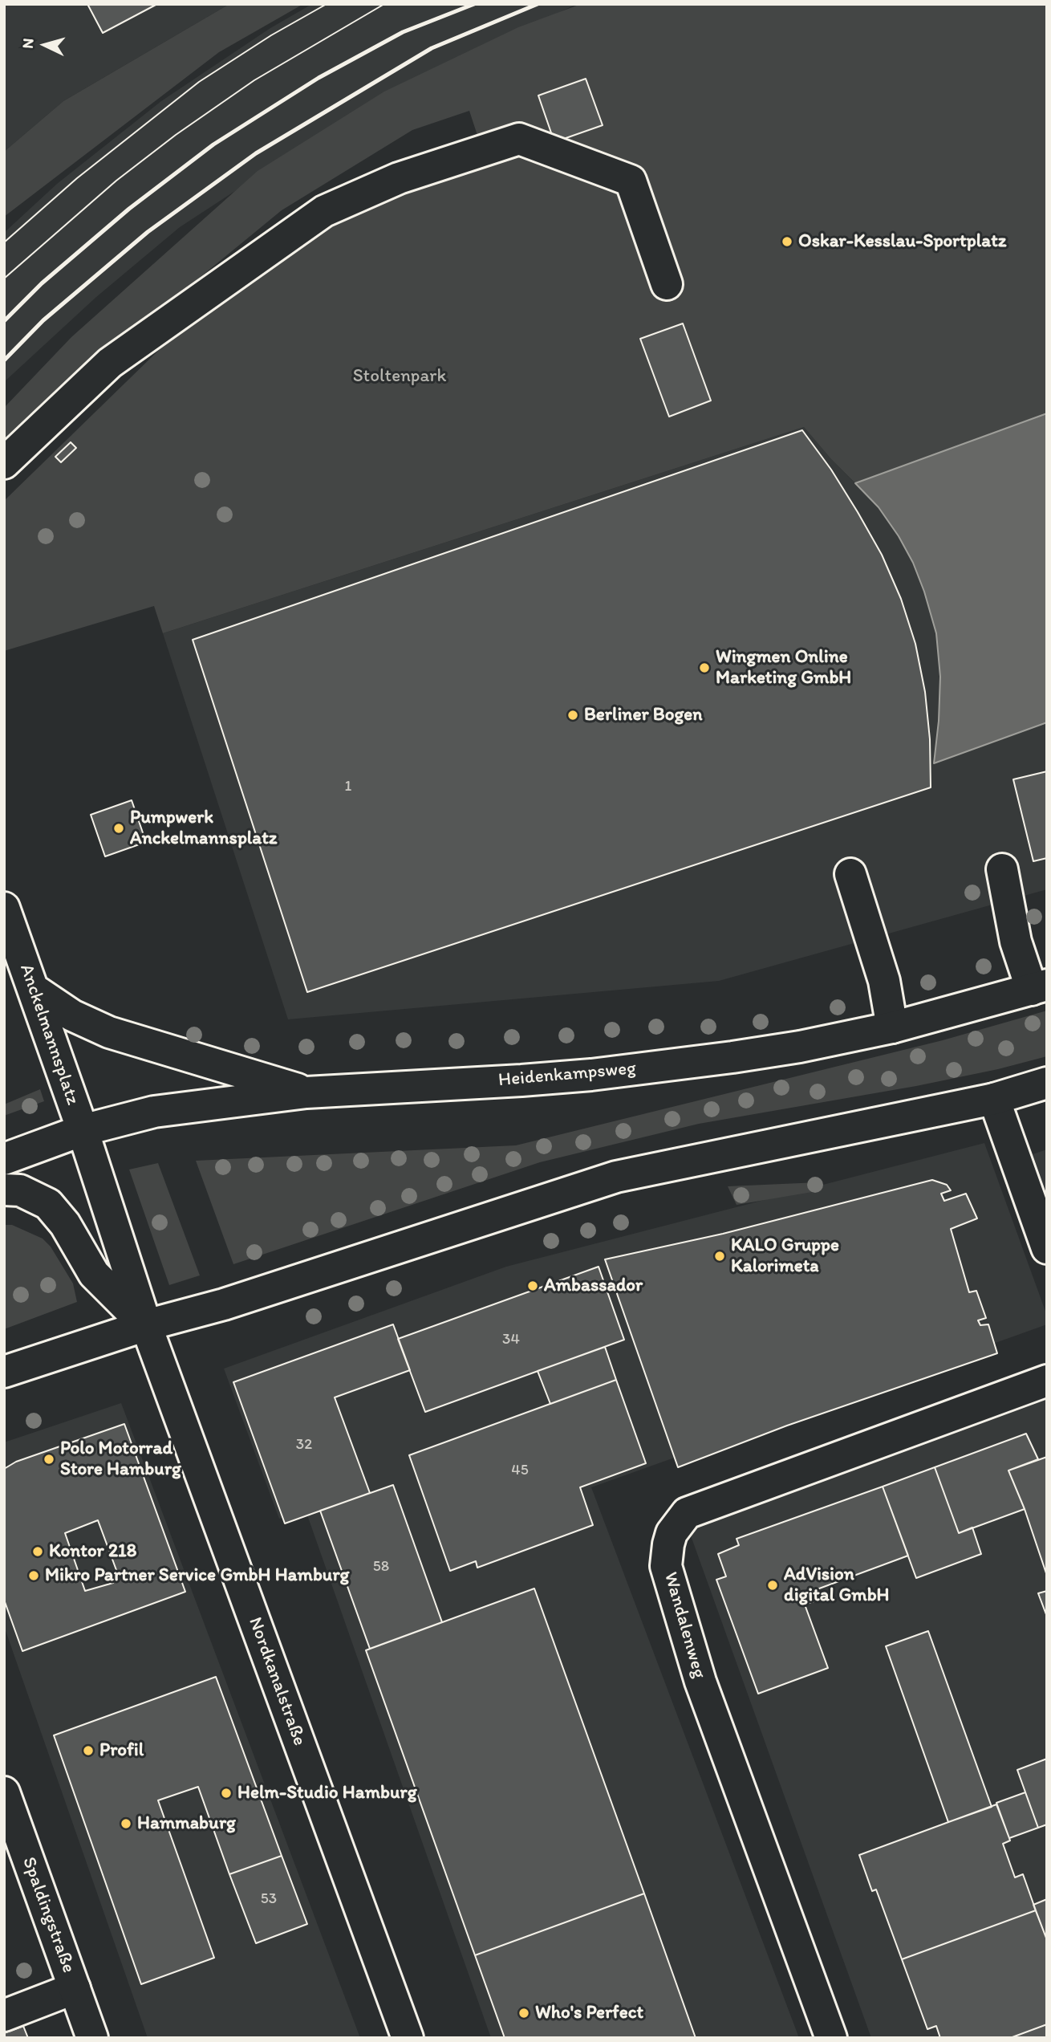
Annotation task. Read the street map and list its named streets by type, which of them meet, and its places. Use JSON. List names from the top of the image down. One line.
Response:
{"streets":{"main road":["Anckelmannsplatz","Heidenkampsweg","Wandalenweg","Nordkanalstraße","Spaldingstraße"]},"crossings":[["Anckelmannsplatz","Heidenkampsweg"],["Anckelmannsplatz","Nordkanalstraße"]],"parks":["Stoltenpark"],"places":["Oskar-Kesslau-Sportplatz","Wingmen Online Marketing GmbH","Berliner Bogen","Pumpwerk Anckelmannsplatz","KALO Gruppe Kalorimeta","Ambassador","Polo Motorrad Store Hamburg","Kontor 218","Mikro Partner Service GmbH Hamburg","AdVision digital GmbH","Profil","Helm-Studio Hamburg","Hammaburg","Who's Perfect"],"house_numbers":["1","34","32","45","58","53"],"north":"left"}
